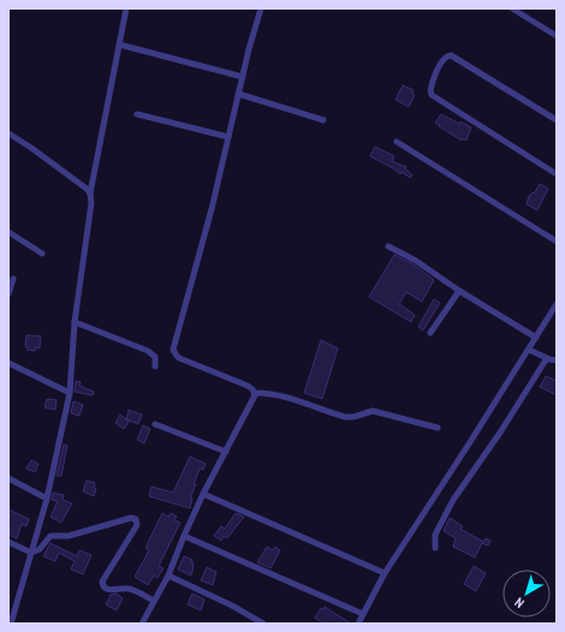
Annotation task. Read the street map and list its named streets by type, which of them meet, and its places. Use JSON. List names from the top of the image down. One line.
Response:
{"north":"bottom left"}
